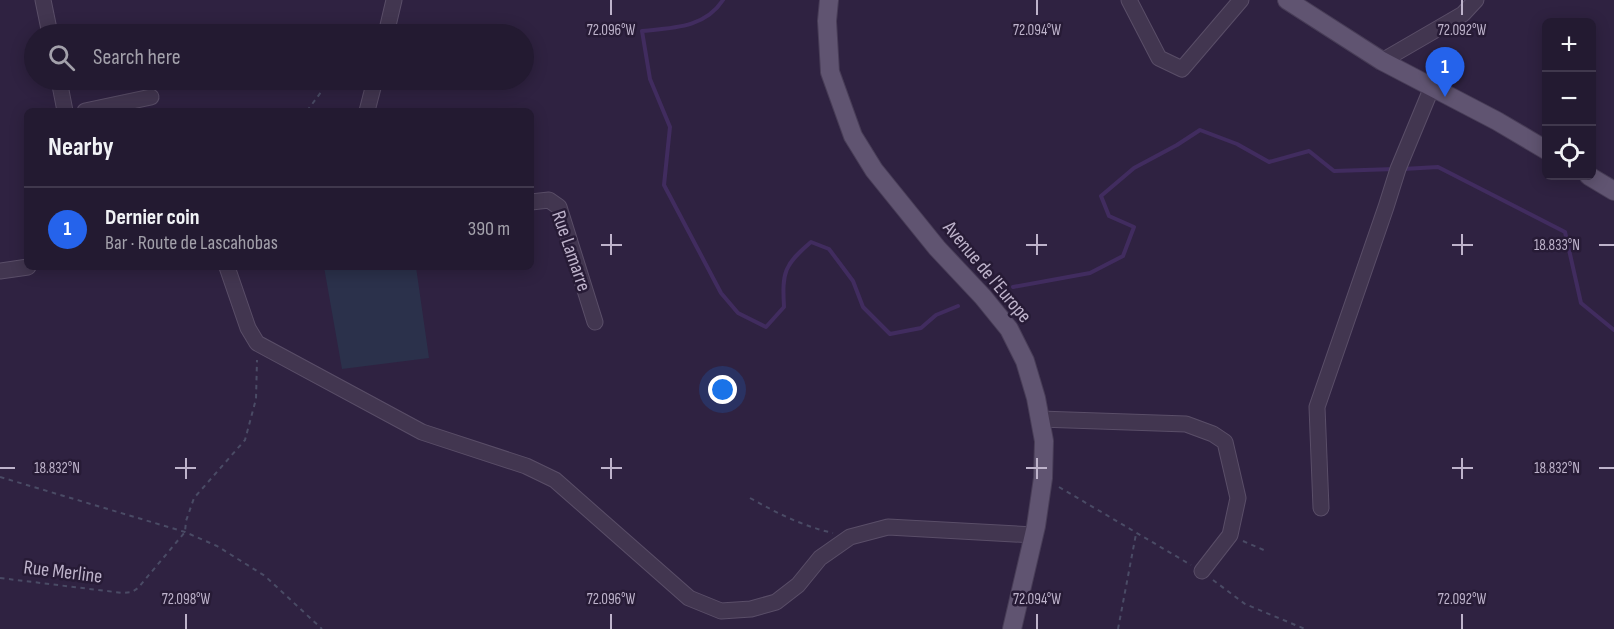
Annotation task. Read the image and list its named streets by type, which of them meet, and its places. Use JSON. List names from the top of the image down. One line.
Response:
{"streets":{"main road":["Avenue de l'Europe"],"street":["Rue Lamarre"],"path":["Rue Merline"]},"page":{"map_buttons":["+","−"],"search":"Search here","pins":"1","heading":"Nearby","list":[{"mark":"1","name":"Dernier coin","note":"Bar · Route de Lascahobas","value":"390 m"}]},"coordinates":["72.096°W","72.094°W","72.092°W","18.833°N","18.832°N","72.098°W"]}
